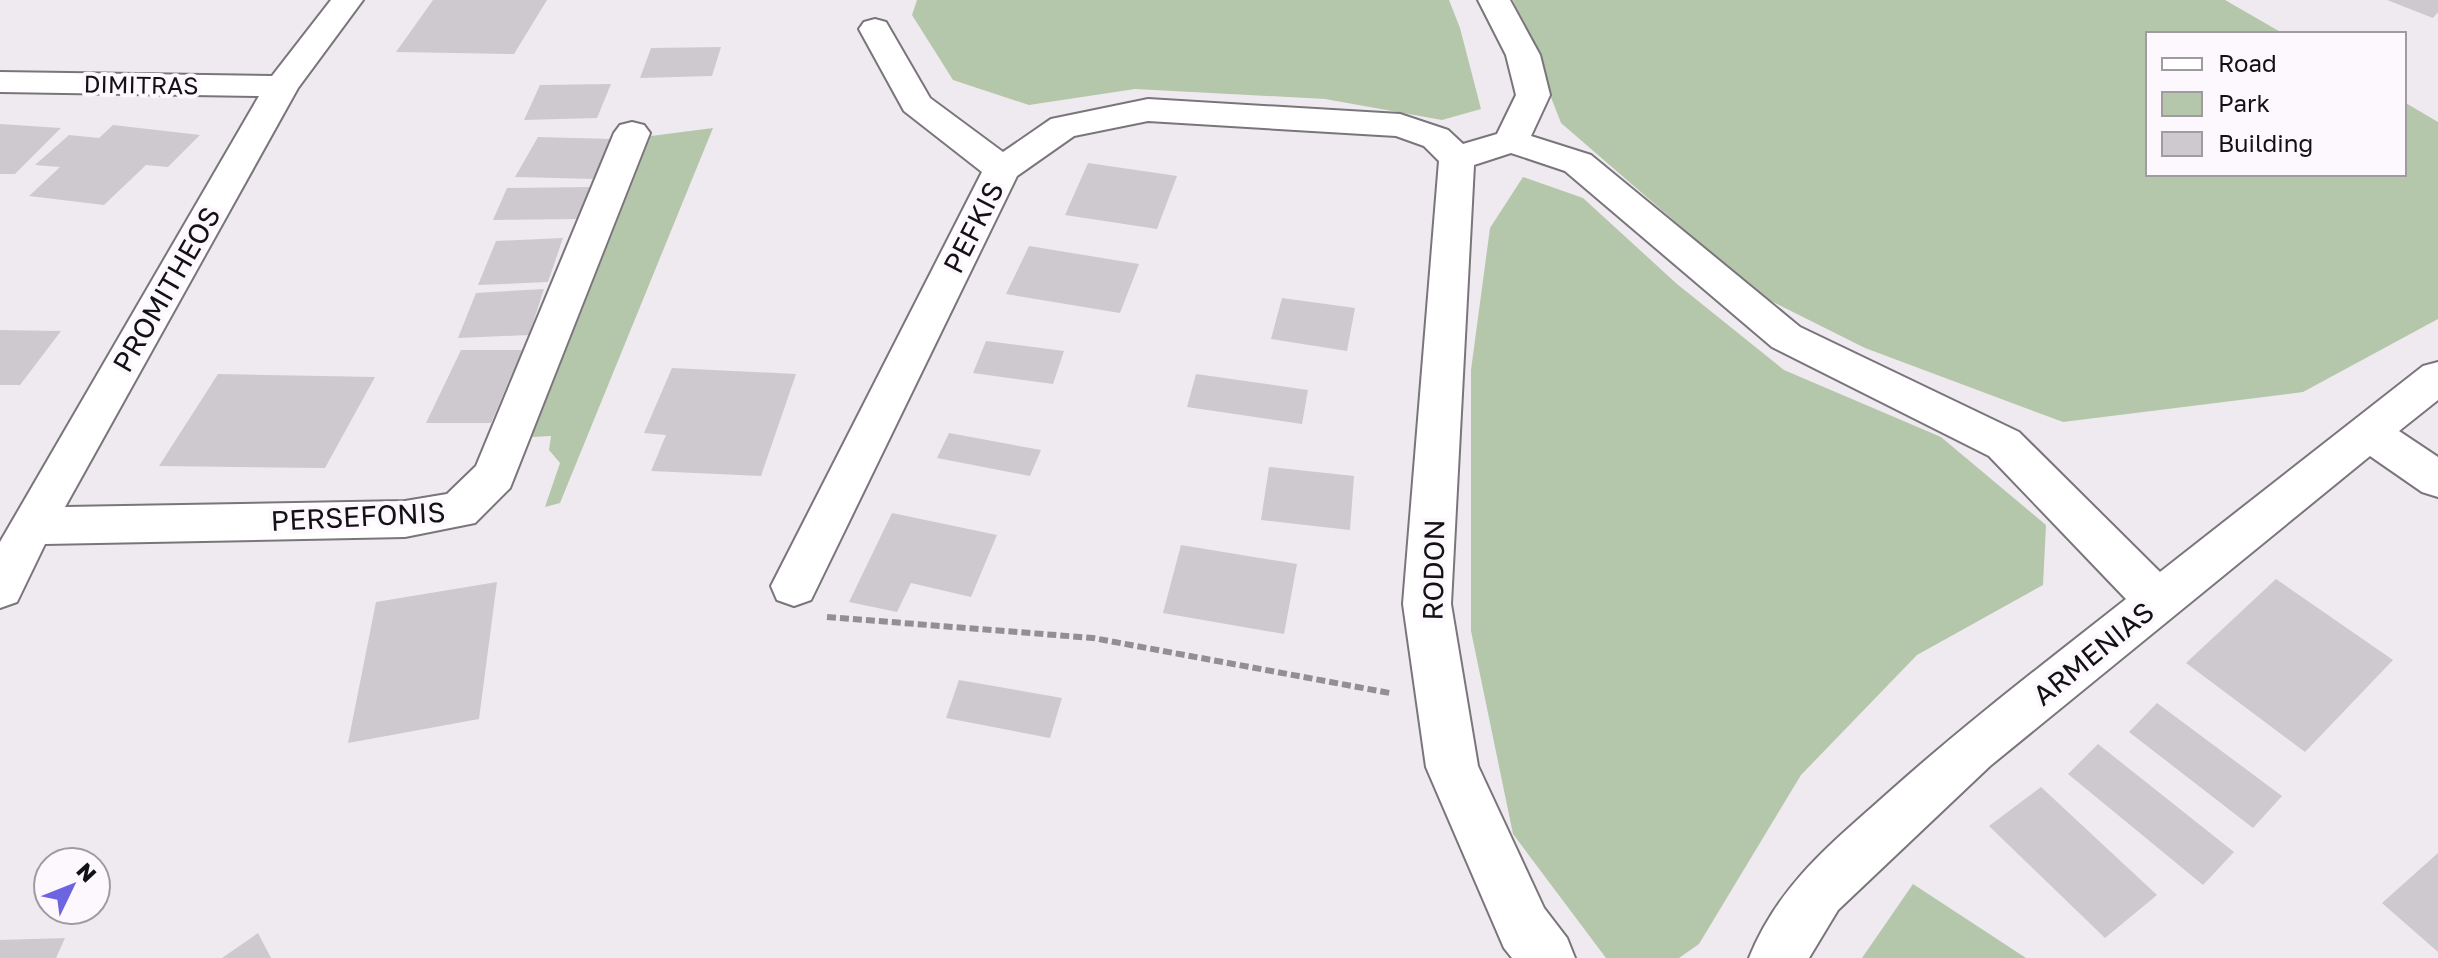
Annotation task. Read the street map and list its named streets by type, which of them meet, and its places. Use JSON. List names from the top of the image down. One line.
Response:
{"streets":{"street":["DIMITRAS","PEFKIS","PROMITHEOS","PERSEFONIS","RODON","ARMENIAS"]},"crossings":[["DIMITRAS","PROMITHEOS"],["PEFKIS","RODON"],["PROMITHEOS","PERSEFONIS"]],"legend":["Road","Park","Building"],"north":"top right"}
